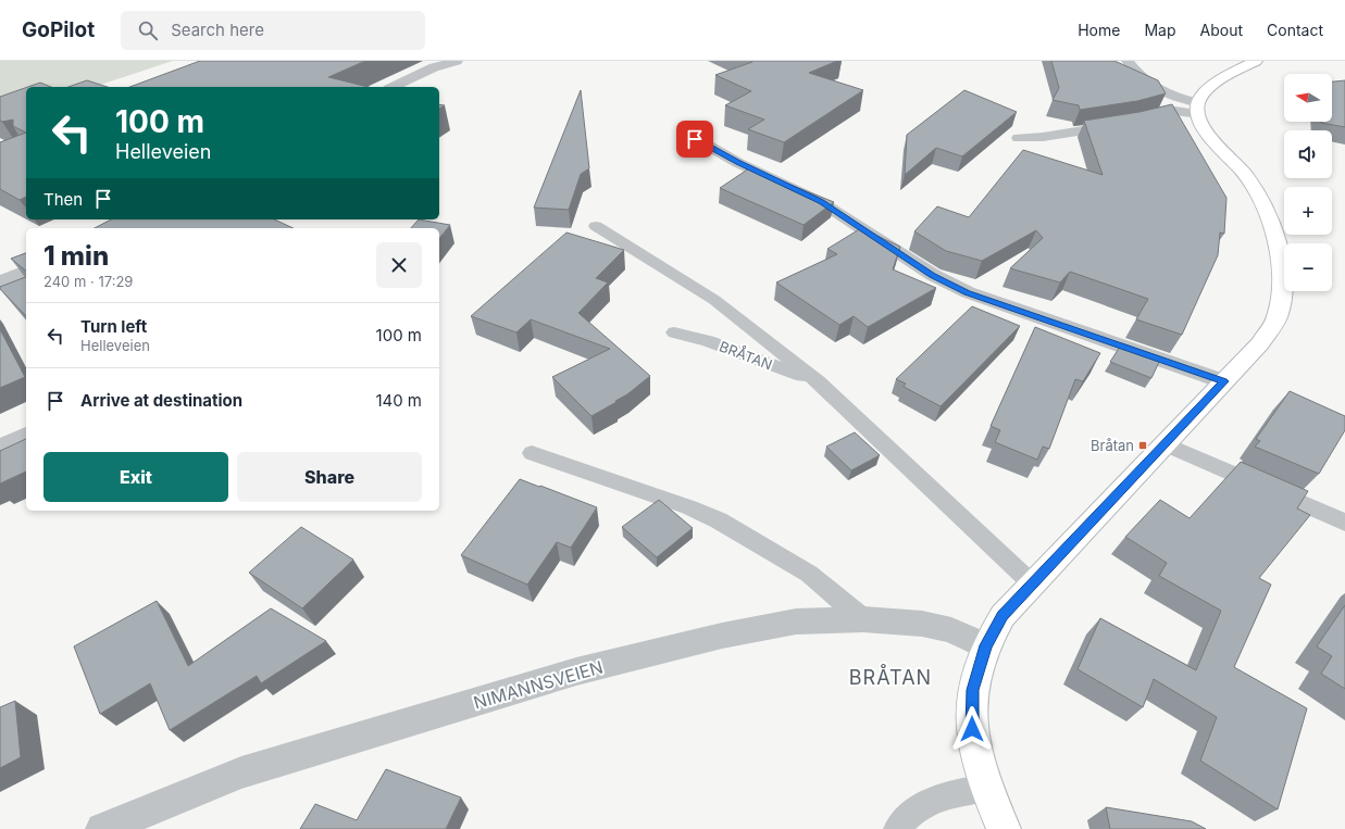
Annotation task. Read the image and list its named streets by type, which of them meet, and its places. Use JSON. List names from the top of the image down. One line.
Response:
{"streets":{"street":["NIMANNSVEIEN"],"lane":["BRÅTAN"]},"districts":["BRÅTAN"],"places":{"transit":["Bråtan"]},"north":"left","page":{"header":"GoPilot","search":"Search here","nav":["Home","Map","About","Contact"],"map_buttons":["+","−"],"turn":["100 m","Helleveien"],"then":"Then","heading":["1 min","240 m · 17:29"],"list":[{"name":"Turn left","note":"Helleveien","value":"100 m"},{"name":"Arrive at destination","value":"140 m"}],"buttons":["Exit","Share"]}}
